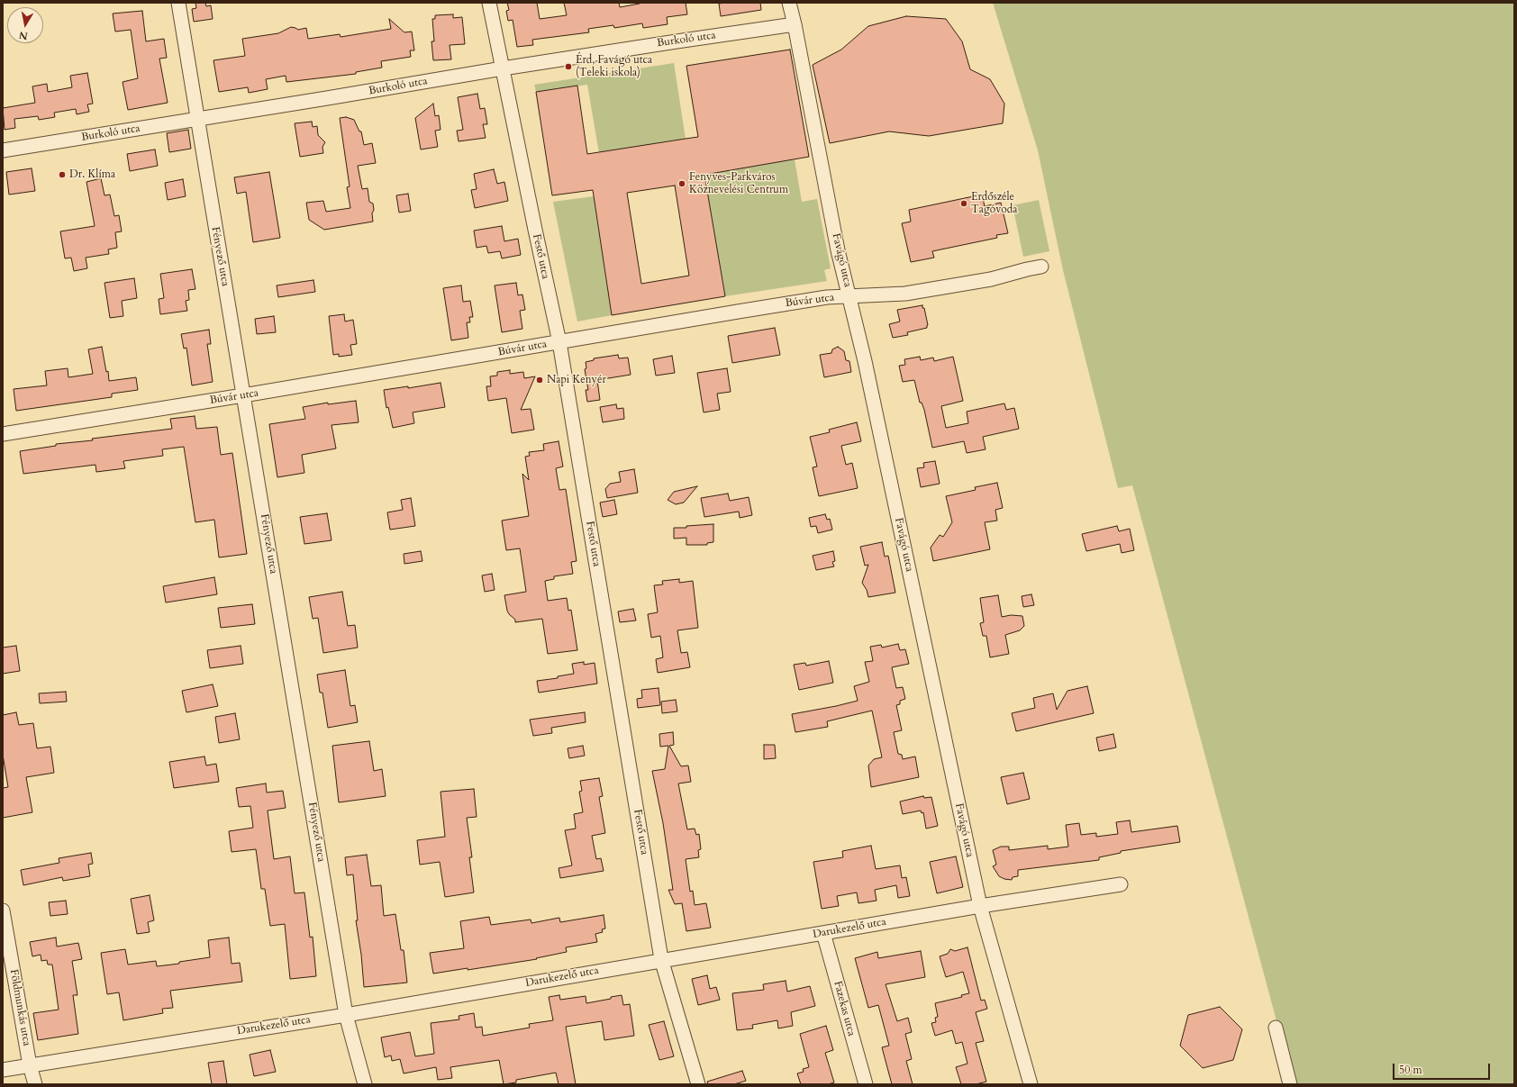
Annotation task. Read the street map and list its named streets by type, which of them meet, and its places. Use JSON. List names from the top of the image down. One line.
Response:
{"streets":{"street":["Burkoló utca","Fényező utca","Festő utca","Favágó utca","Búvár utca","Darukezelő utca","Földmunkás utca","Fazekas utca"]},"crossings":[["Burkoló utca","Fényező utca"],["Burkoló utca","Festő utca"],["Burkoló utca","Favágó utca"],["Fényező utca","Búvár utca"],["Fényező utca","Darukezelő utca"],["Festő utca","Búvár utca"],["Festő utca","Darukezelő utca"],["Favágó utca","Búvár utca"],["Favágó utca","Darukezelő utca"],["Darukezelő utca","Földmunkás utca"],["Darukezelő utca","Fazekas utca"]],"places":["Érd, Favágó utca (Teleki iskola)","Dr. Klíma","Fenyves-Parkváros Köznevelési Centrum","Erdőszéle Tagóvoda","Napi Kenyér"],"scale_bar":"50 m","north":"bottom"}
